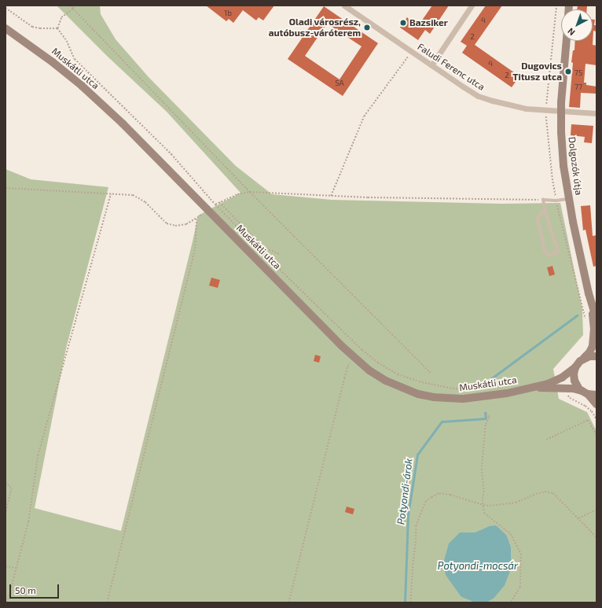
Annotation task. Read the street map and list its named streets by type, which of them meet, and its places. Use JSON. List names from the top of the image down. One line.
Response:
{"streets":{"main road":["Muskátli utca","Dolgozók útja"],"street":["Faludi Ferenc utca"]},"crossings":[["Faludi Ferenc utca","Dolgozók útja"],["Muskátli utca","Dolgozók útja"]],"water":["Potyondi-árok","Potyondi-mocsár"],"places":["Bazsiker","Oladi városrész, autóbusz-váróterem","Dugovics Titusz utca"],"house_numbers":["1b","4","2","4","75","2","5A","77"],"scale_bar":"50 m","north":"bottom left"}
